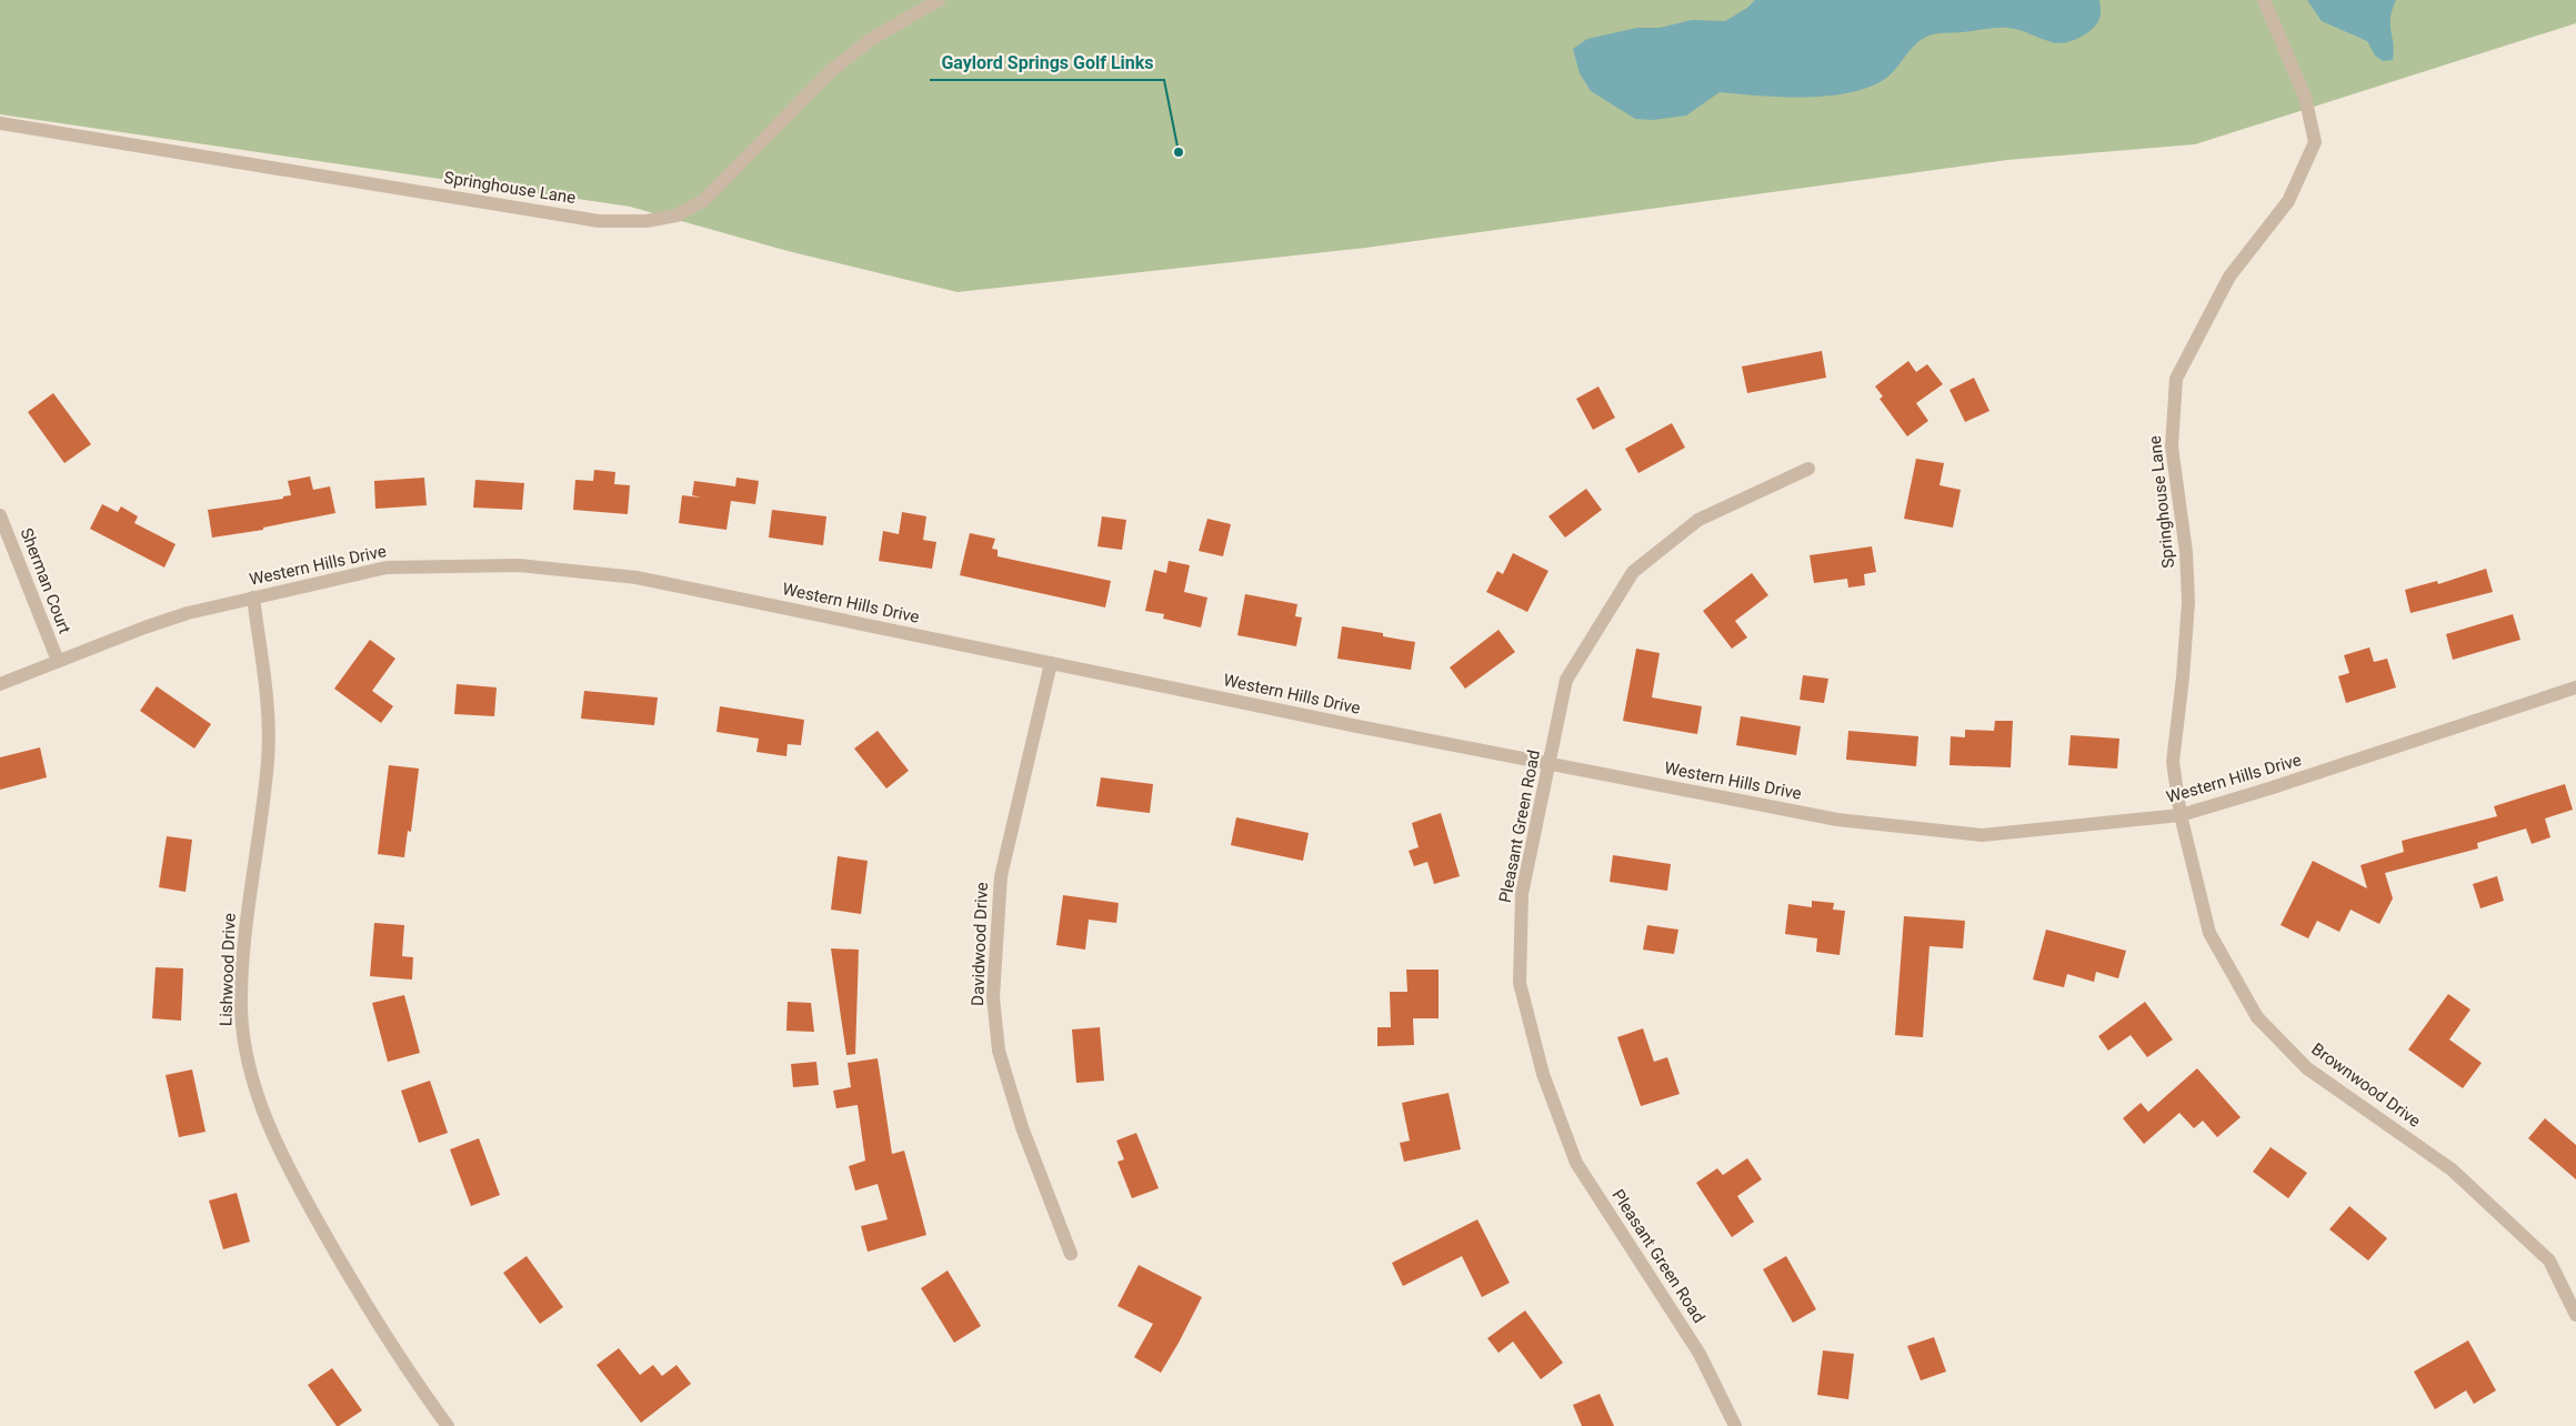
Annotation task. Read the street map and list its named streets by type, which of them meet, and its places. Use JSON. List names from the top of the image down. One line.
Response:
{"streets":{"street":["Springhouse Lane","Western Hills Drive","Sherman Court","Pleasant Green Road","Davidwood Drive","Lishwood Drive","Brownwood Drive"]},"crossings":[["Springhouse Lane","Western Hills Drive"],["Springhouse Lane","Brownwood Drive"],["Western Hills Drive","Sherman Court"],["Western Hills Drive","Pleasant Green Road"],["Western Hills Drive","Davidwood Drive"],["Western Hills Drive","Lishwood Drive"],["Western Hills Drive","Brownwood Drive"]],"places":["Gaylord Springs Golf Links"]}
